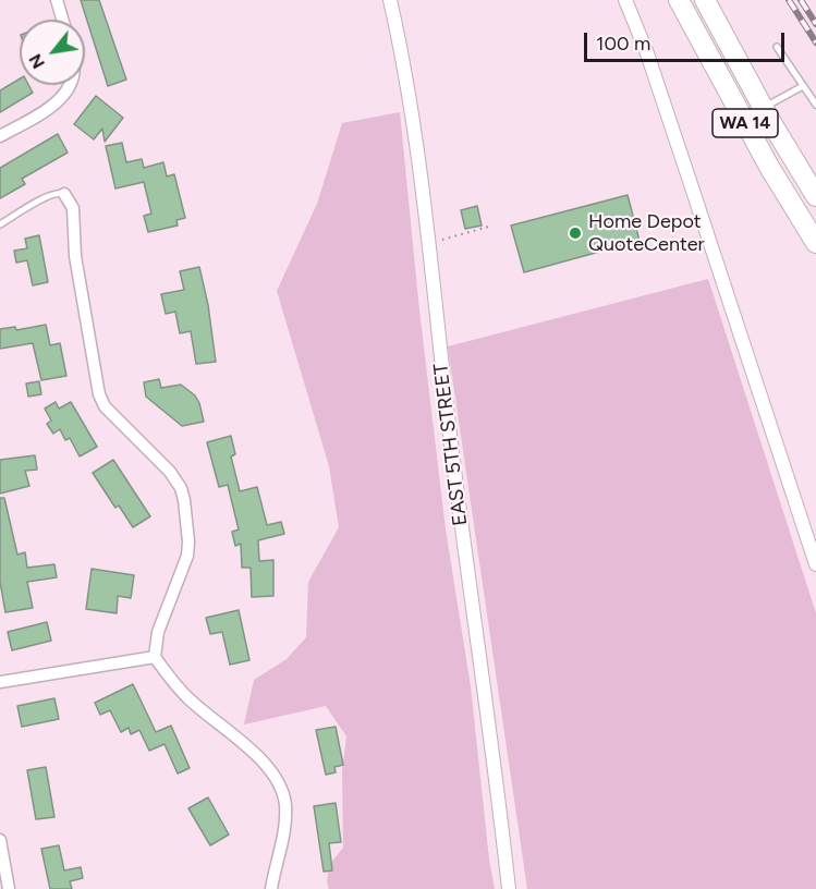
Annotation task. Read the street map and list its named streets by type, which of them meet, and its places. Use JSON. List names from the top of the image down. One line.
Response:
{"streets":{"highway":["WA 14"],"street":["EAST 5TH STREET"]},"places":["Home Depot QuoteCenter"],"scale_bar":"100 m","north":"bottom left"}
